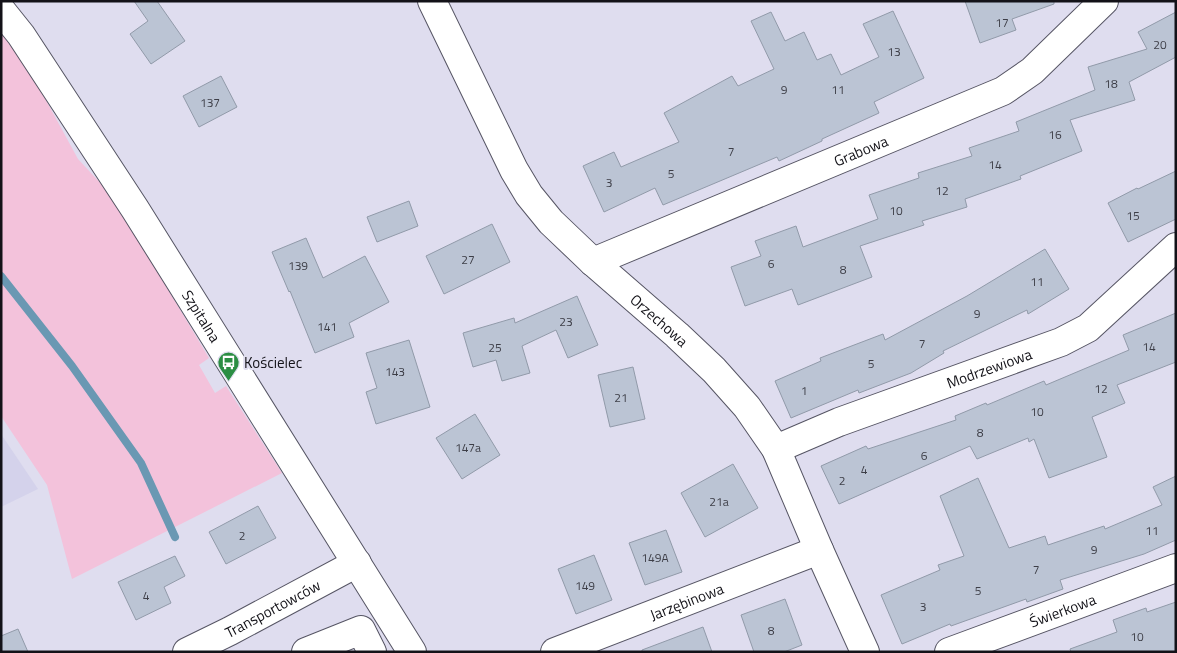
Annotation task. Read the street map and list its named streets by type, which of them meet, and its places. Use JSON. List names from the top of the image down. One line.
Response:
{"streets":{"street":["Grabowa","Szpitalna","Orzechowa","Modrzewiowa","Jarzębinowa","Transportowców","Świerkowa"]},"crossings":[["Grabowa","Orzechowa"],["Szpitalna","Transportowców"],["Orzechowa","Modrzewiowa"],["Orzechowa","Jarzębinowa"]],"places":{"bus stop":["Kościelec"]},"house_numbers":["17","20","13","18","9","11","137","16","7","14","5","3","12","10","15","27","6","139","8","11","9","23","141","7","14","25","5","143","12","1","21","10","8","147a","6","4","2","21a","11","2","9","149A","7","149","5","4","3","8","10"]}
